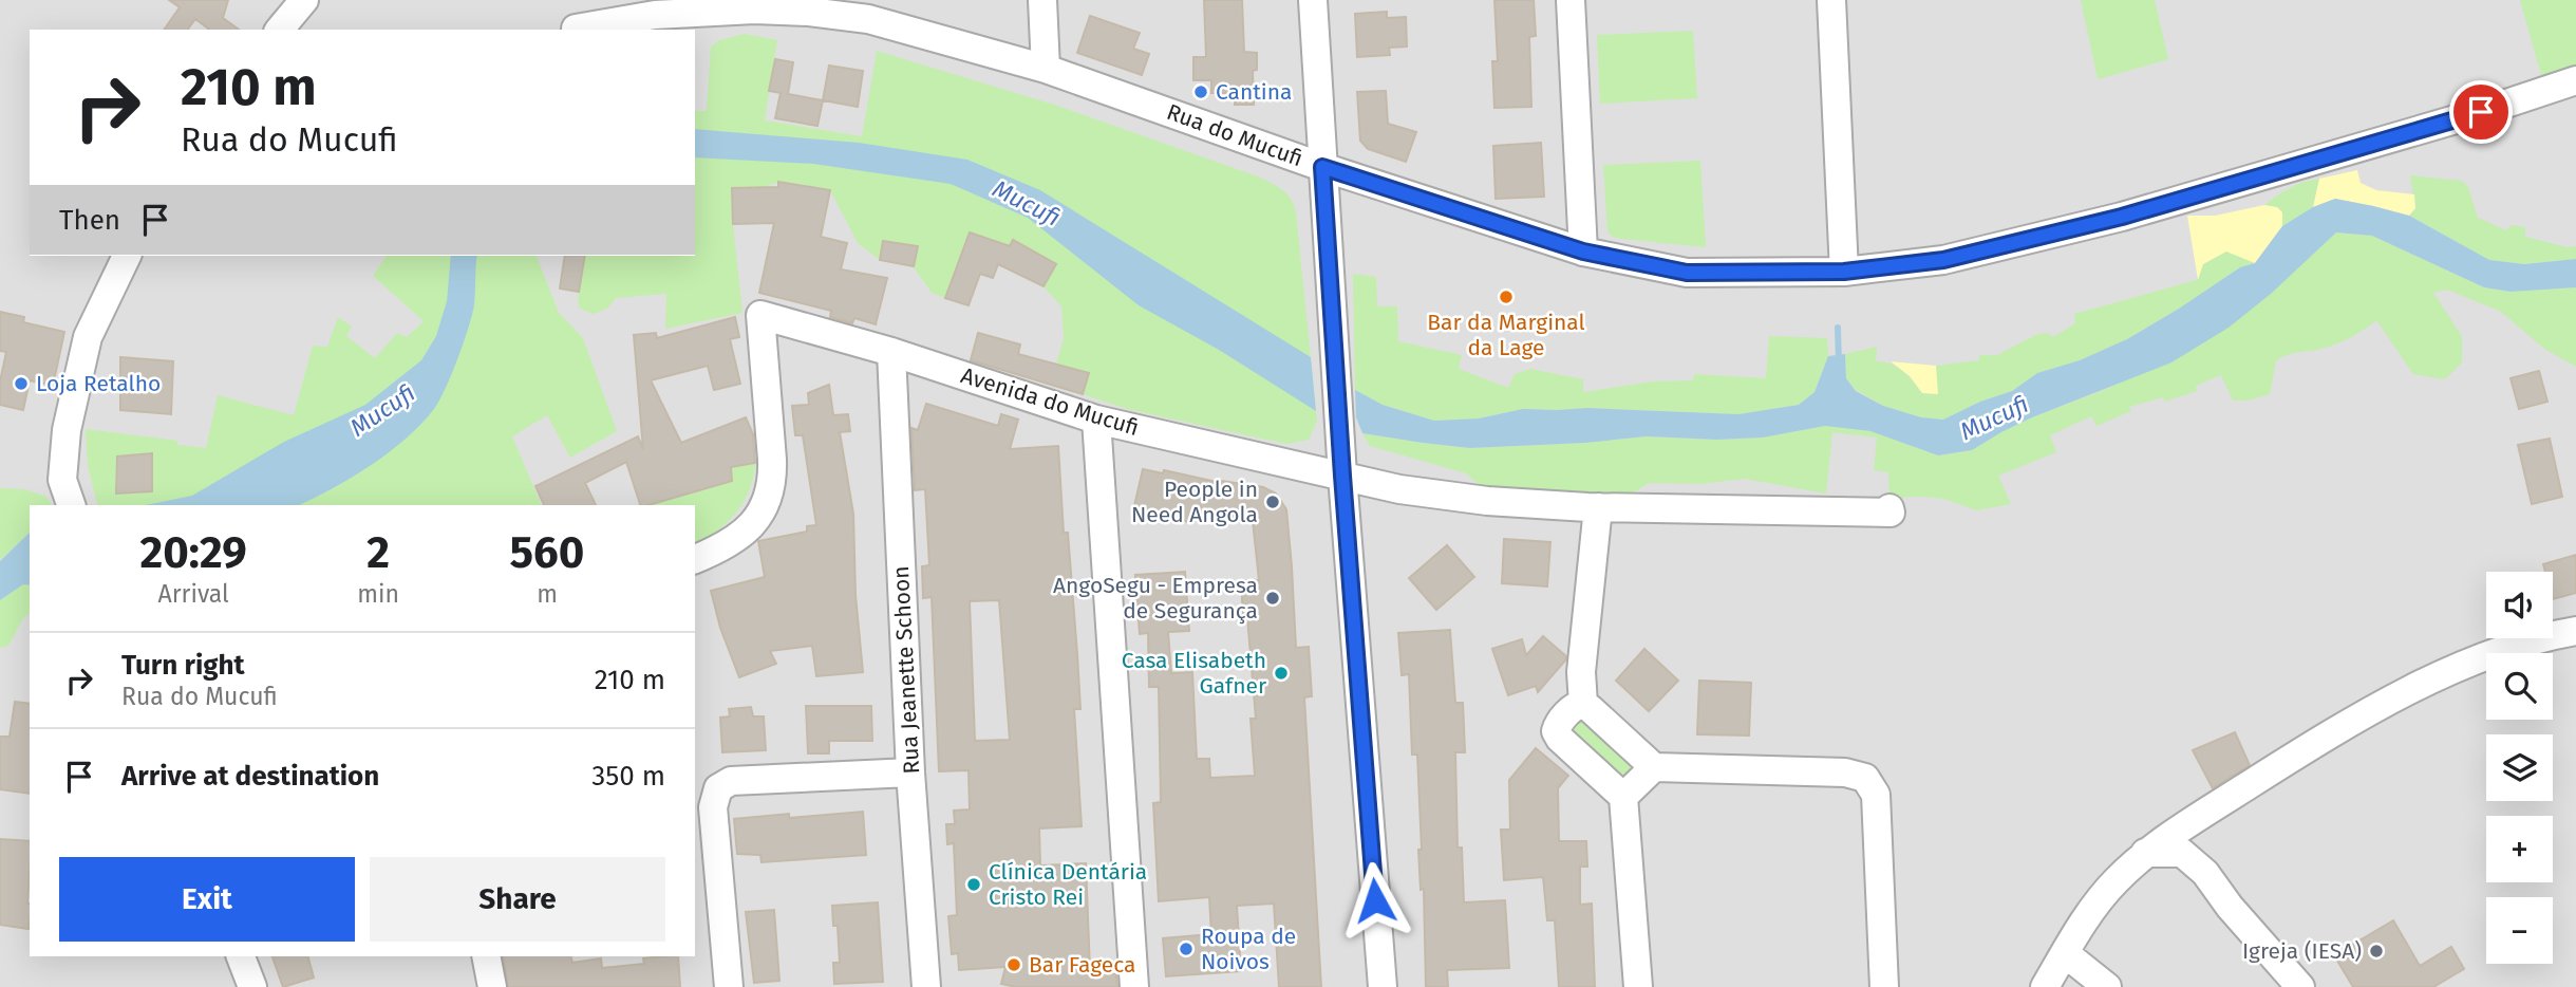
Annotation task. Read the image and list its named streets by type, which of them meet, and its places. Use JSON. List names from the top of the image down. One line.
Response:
{"streets":{"street":["Rua do Mucufi","Avenida do Mucufi","Rua Jeanette Schoon"]},"crossings":[["Avenida do Mucufi","Rua Jeanette Schoon"]],"water":["Mucufi"],"places":["Cantina","Bar da Marginal da Lage","Loja Retalho","People in Need Angola","AngoSegu - Empresa de Segurança","Casa Elisabeth Gafner","Clínica Dentária Cristo Rei","Roupa de Noivos","Igreja (IESA)","Bar Fageca"],"page":{"turn":["210 m","Rua do Mucufi"],"then":"Then","eta":["20:29","Arrival","2","min","560","m"],"map_buttons":["+","−"],"list":[{"name":"Turn right","note":"Rua do Mucufi","value":"210 m"},{"name":"Arrive at destination","value":"350 m"}],"buttons":["Exit","Share"]}}
